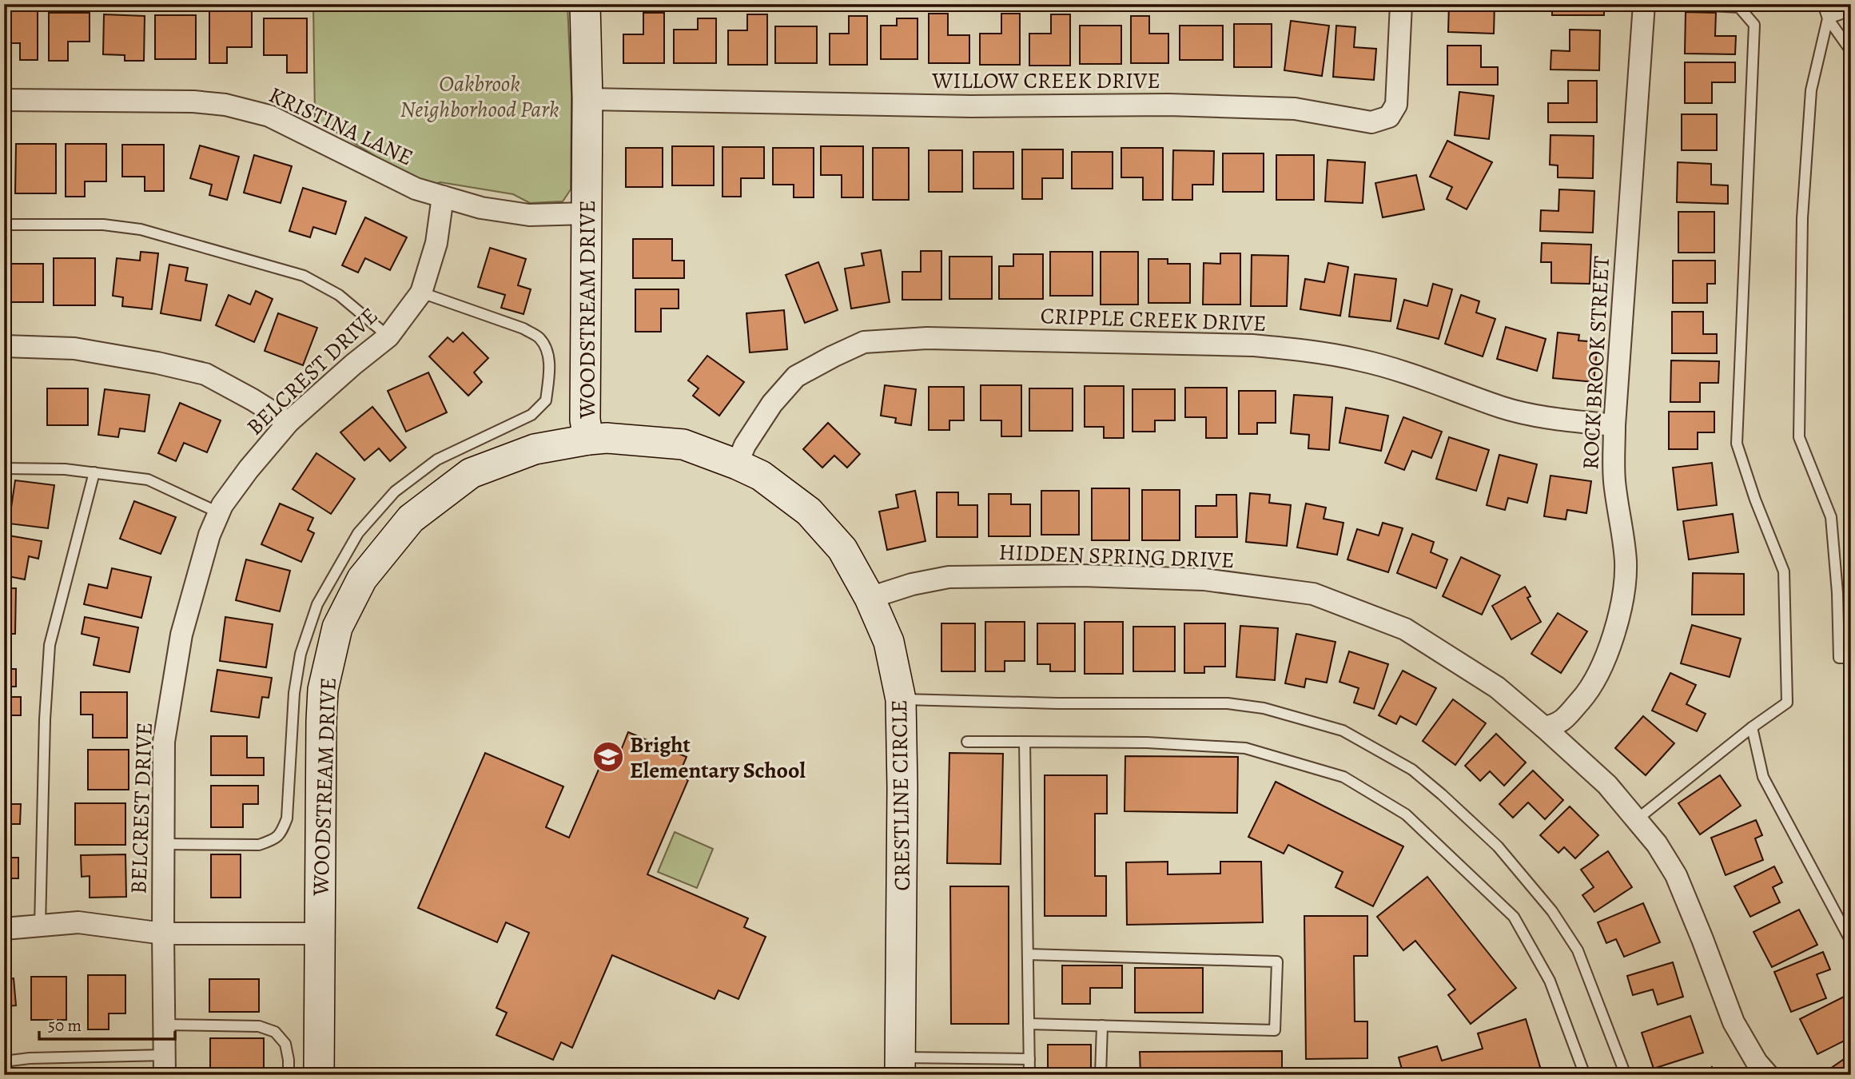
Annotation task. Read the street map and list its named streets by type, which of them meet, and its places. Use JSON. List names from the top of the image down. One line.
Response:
{"streets":{"street":["WILLOW CREEK DRIVE","KRISTINA LANE","WOODSTREAM DRIVE","CRIPPLE CREEK DRIVE","ROCK BROOK STREET","BELCREST DRIVE","HIDDEN SPRING DRIVE","CRESTLINE CIRCLE"]},"crossings":[["WILLOW CREEK DRIVE","WOODSTREAM DRIVE"],["KRISTINA LANE","WOODSTREAM DRIVE"],["KRISTINA LANE","BELCREST DRIVE"],["WOODSTREAM DRIVE","CRESTLINE CIRCLE"],["CRIPPLE CREEK DRIVE","ROCK BROOK STREET"],["CRIPPLE CREEK DRIVE","CRESTLINE CIRCLE"],["ROCK BROOK STREET","HIDDEN SPRING DRIVE"],["HIDDEN SPRING DRIVE","CRESTLINE CIRCLE"]],"parks":["Oakbrook Neighborhood Park"],"places":{"school or university":["Bright Elementary School"]},"scale_bar":"50 m"}
